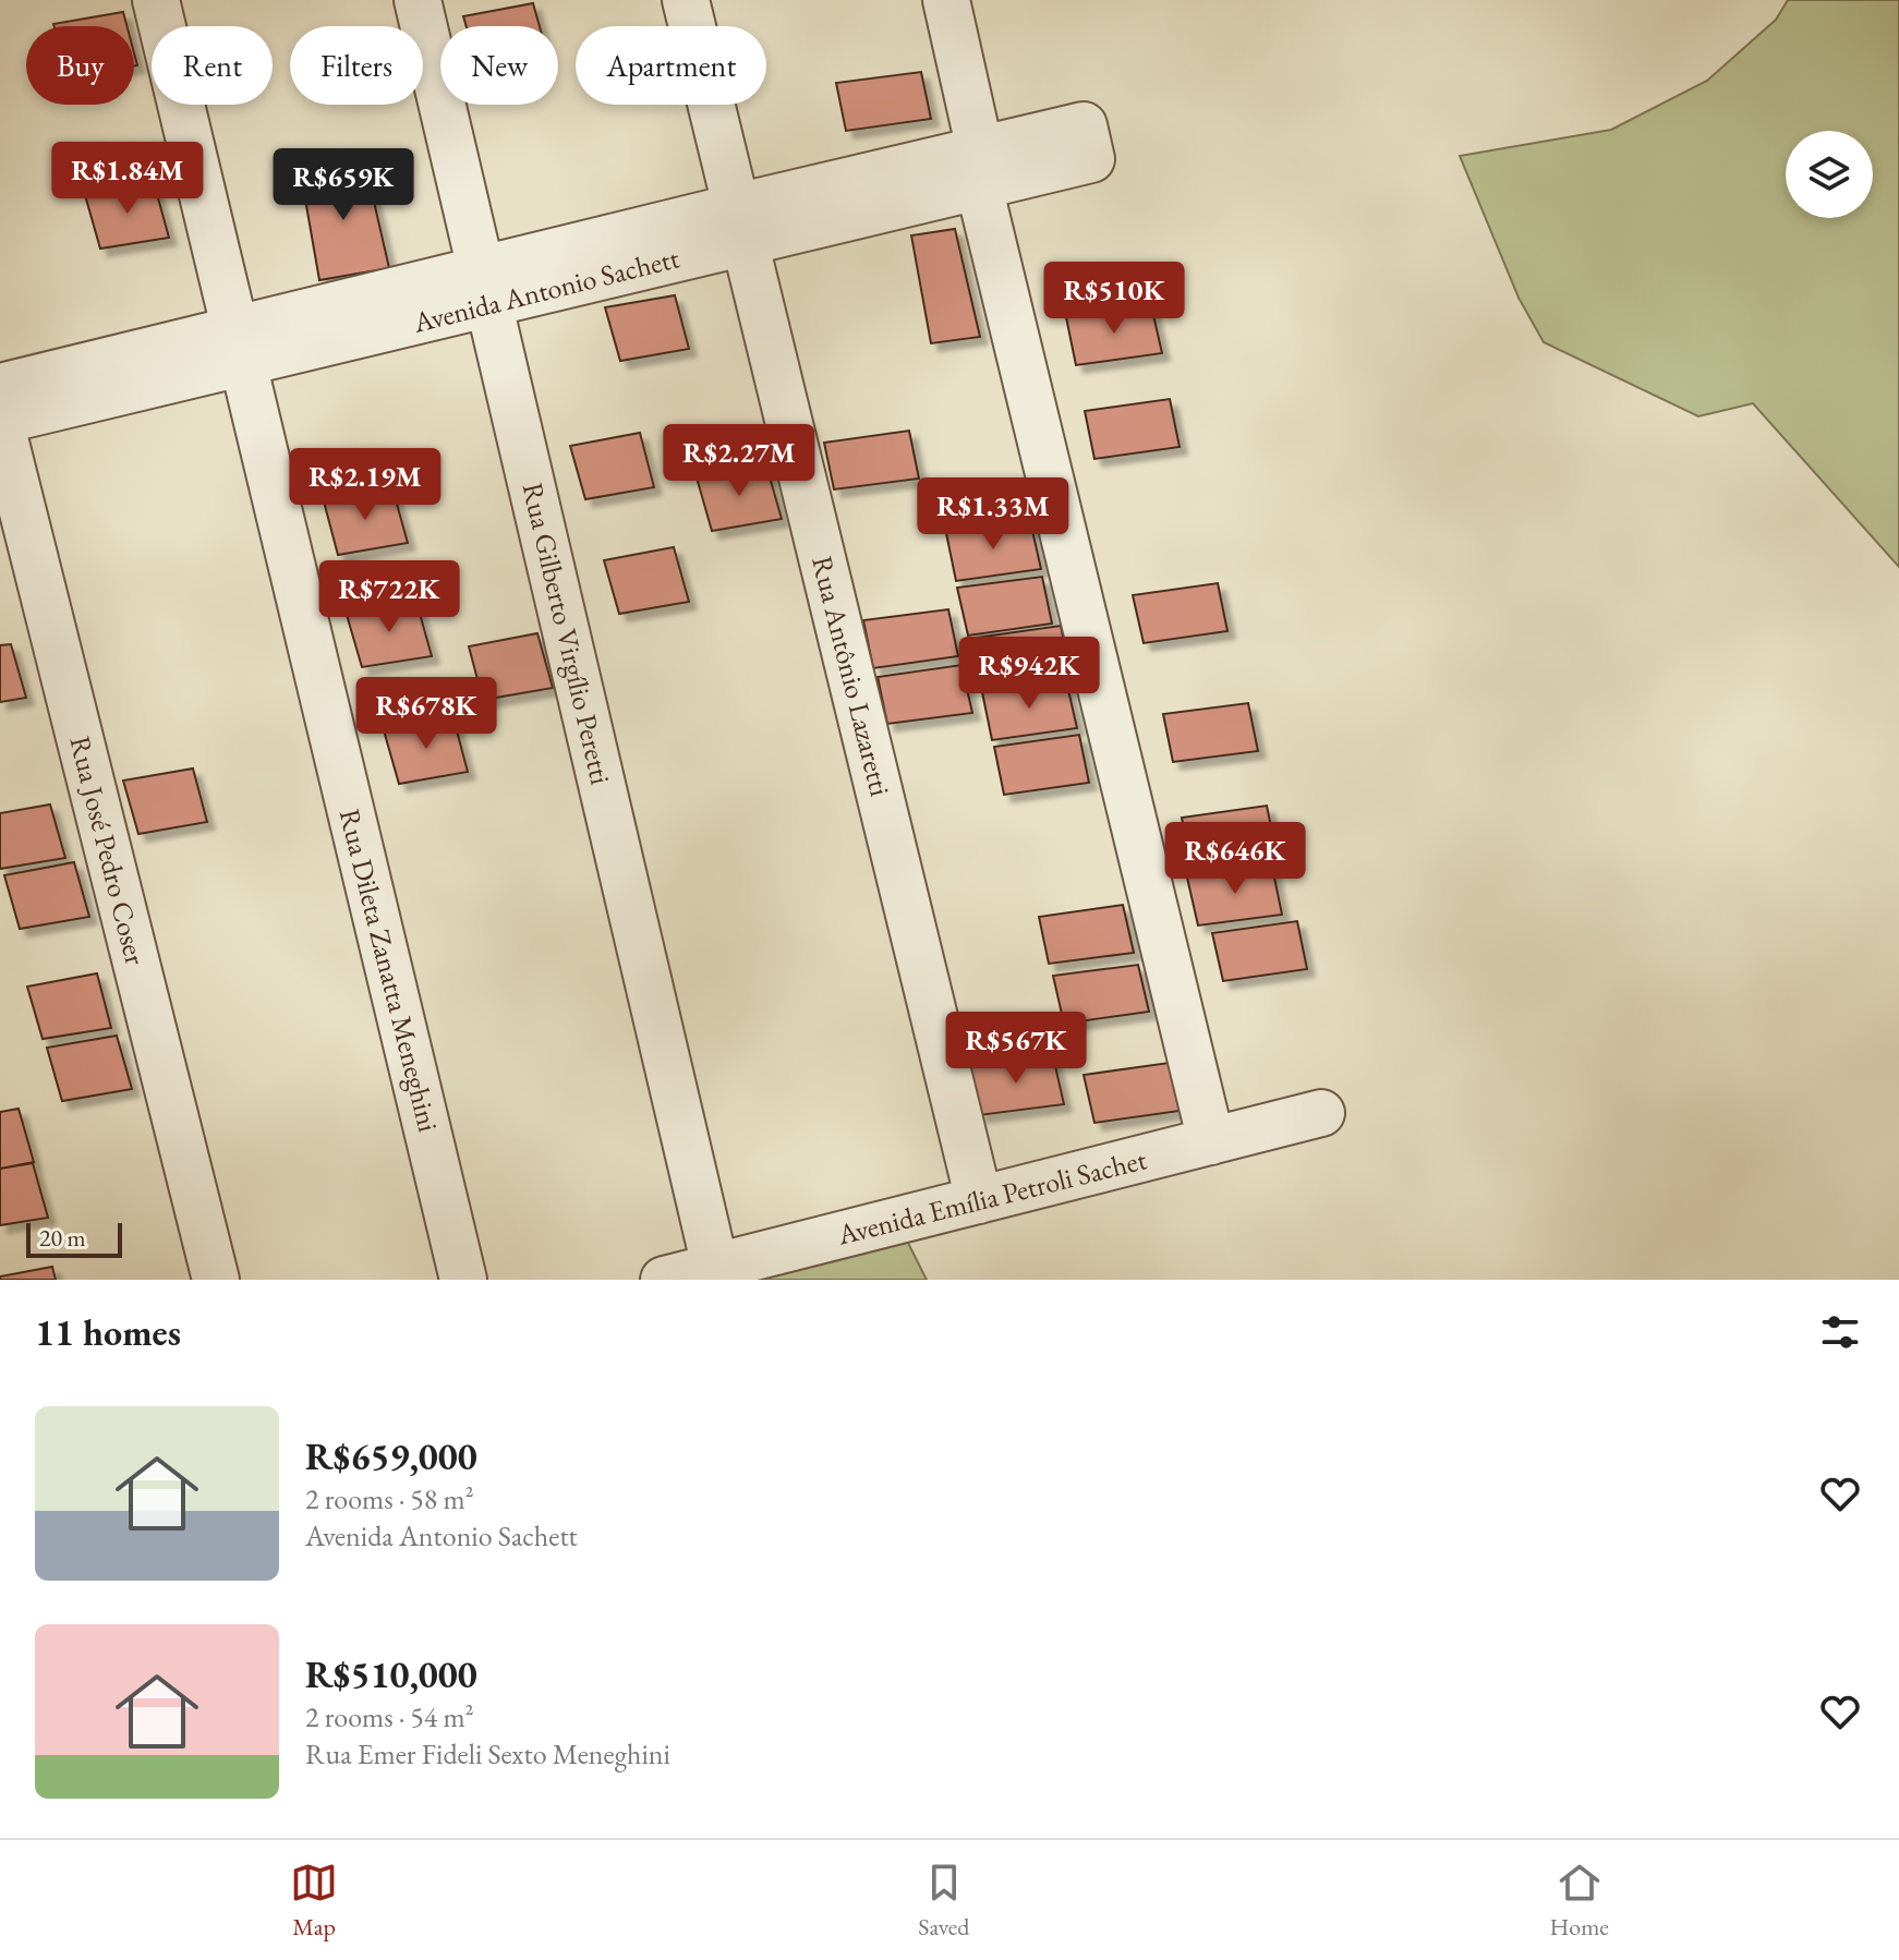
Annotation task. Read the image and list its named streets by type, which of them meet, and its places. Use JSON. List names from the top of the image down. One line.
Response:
{"streets":{"street":["Avenida Antonio Sachett","Rua Gilberto Virgílio Peretti","Rua Antônio Lazaretti","Rua José Pedro Coser","Rua Dileta Zanatta Meneghini","Avenida Emília Petroli Sachet"]},"crossings":[["Avenida Antonio Sachett","Rua Gilberto Virgílio Peretti"],["Avenida Antonio Sachett","Rua Antônio Lazaretti"],["Avenida Antonio Sachett","Rua José Pedro Coser"],["Avenida Antonio Sachett","Rua Dileta Zanatta Meneghini"],["Rua Gilberto Virgílio Peretti","Avenida Emília Petroli Sachet"],["Rua Antônio Lazaretti","Avenida Emília Petroli Sachet"]],"scale_bar":"20 m","page":{"chip":["Buy","Rent","Filters","New","Apartment"],"price":["R$1.84M","R$659K","R$510K","R$2.27M","R$2.19M","R$1.33M","R$722K","R$942K","R$678K","R$646K","R$567K"],"scale":"20 m","heading":"11 homes","list":[{"name":"R$659,000","note":"2 rooms · 58 m² · Avenida Antonio Sachett"},{"name":"R$510,000","note":"2 rooms · 54 m² · Rua Emer Fideli Sexto Meneghini"}],"tabs":["Map","Saved","Home"]}}
